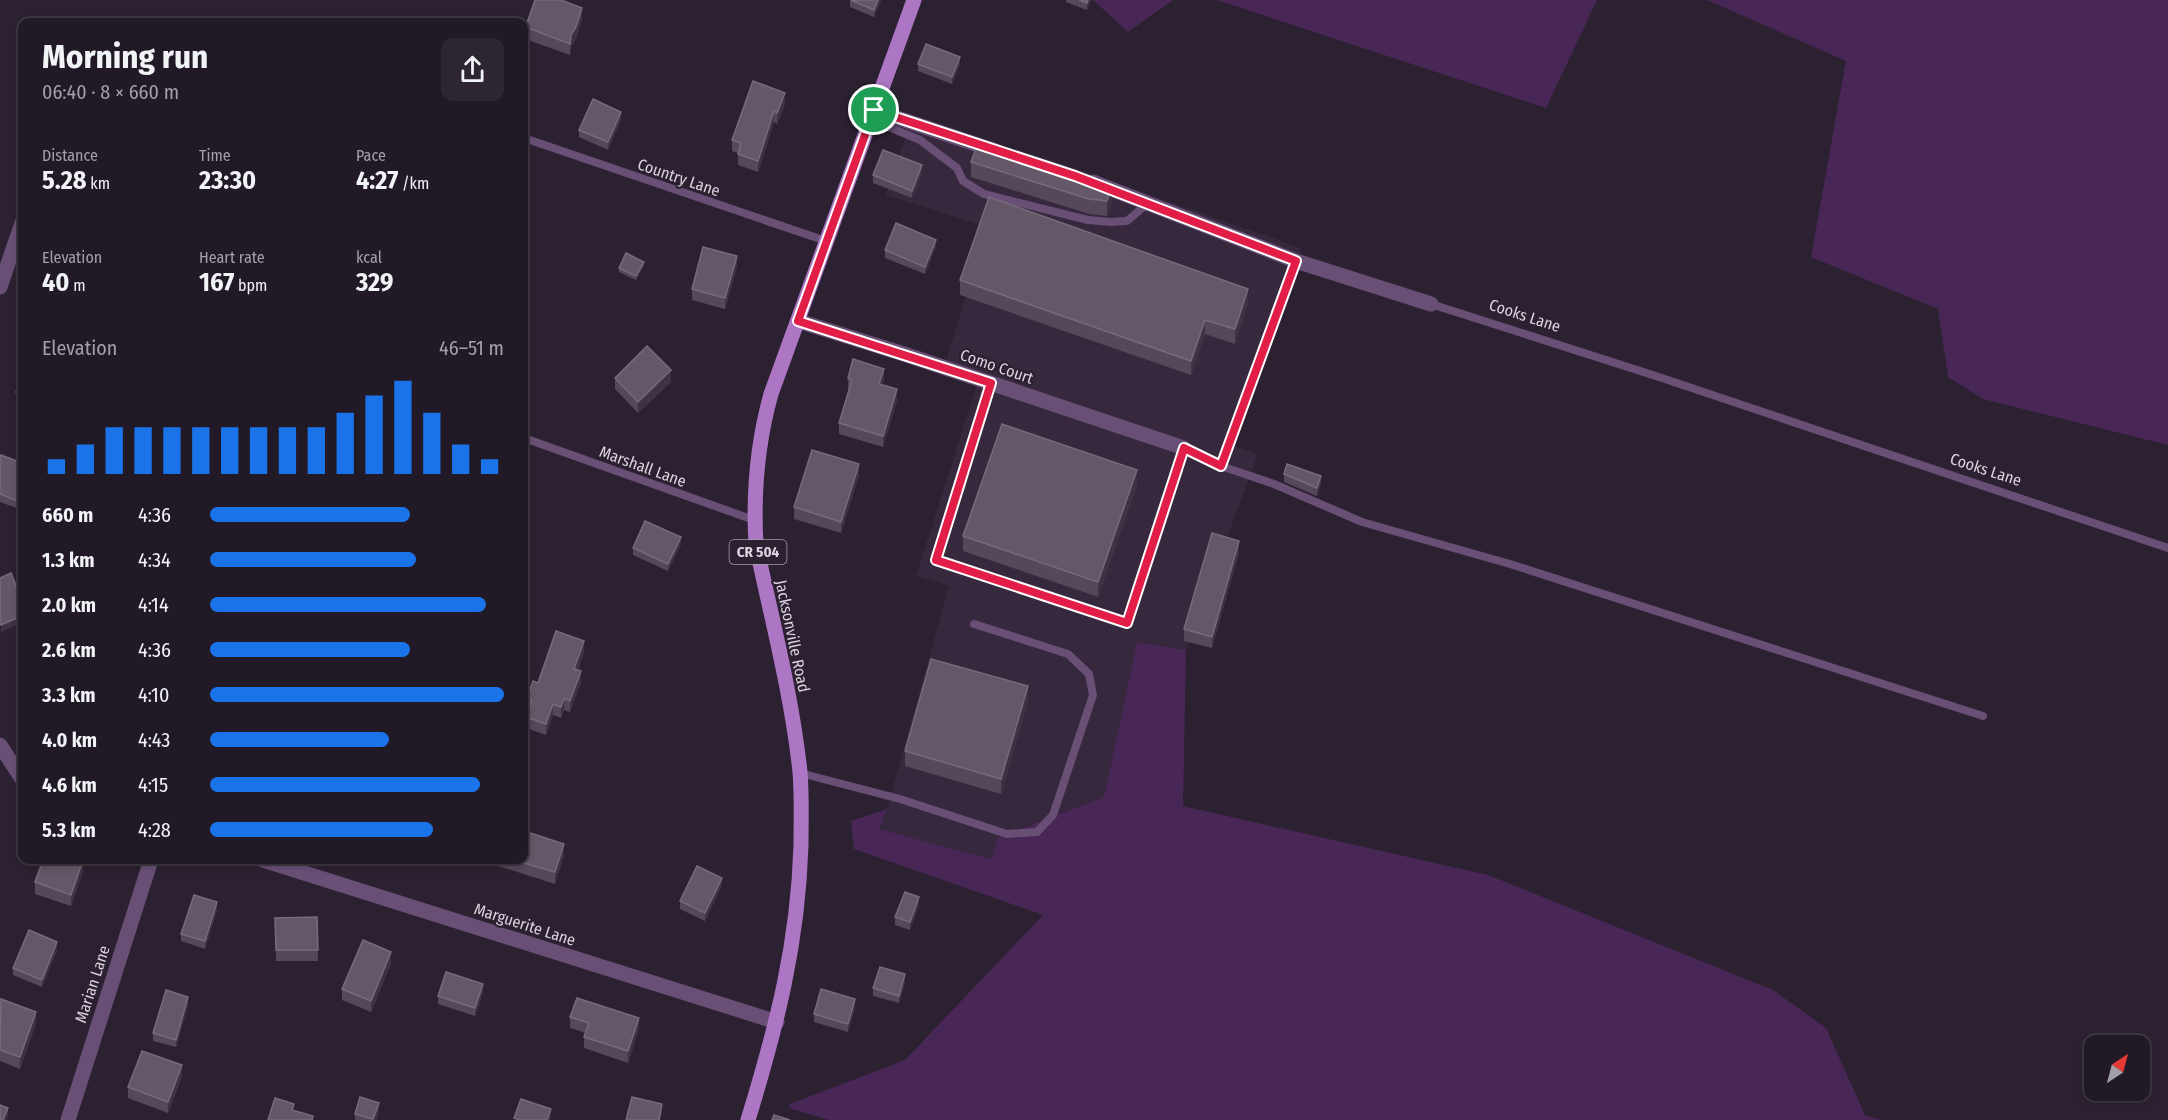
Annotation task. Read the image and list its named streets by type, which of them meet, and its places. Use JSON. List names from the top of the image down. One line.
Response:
{"streets":{"main road":["CR 504","Jacksonville Road"],"street":["Cooks Lane","Como Court","Marguerite Lane","Marian Lane"],"lane":["Country Lane","Marshall Lane"]},"crossings":[["Country Lane","Jacksonville Road"],["Como Court","Jacksonville Road"],["Marshall Lane","Jacksonville Road"],["Jacksonville Road","Marguerite Lane"]],"north":"top right","page":{"heading":["Morning run","06:40 · 8 × 660 m"],"stats":[["Distance","5.28 km"],["Time","23:30"],["Pace","4:27 /km"],["Elevation","40 m"],["Heart rate","167 bpm"],["kcal","329"]],"chart":["Elevation","46–51 m"],"list":[{"name":"660 m","note":"4:36"},{"name":"1.3 km","note":"4:34"},{"name":"2.0 km","note":"4:14"},{"name":"2.6 km","note":"4:36"},{"name":"3.3 km","note":"4:10"},{"name":"4.0 km","note":"4:43"},{"name":"4.6 km","note":"4:15"},{"name":"5.3 km","note":"4:28"}]}}
